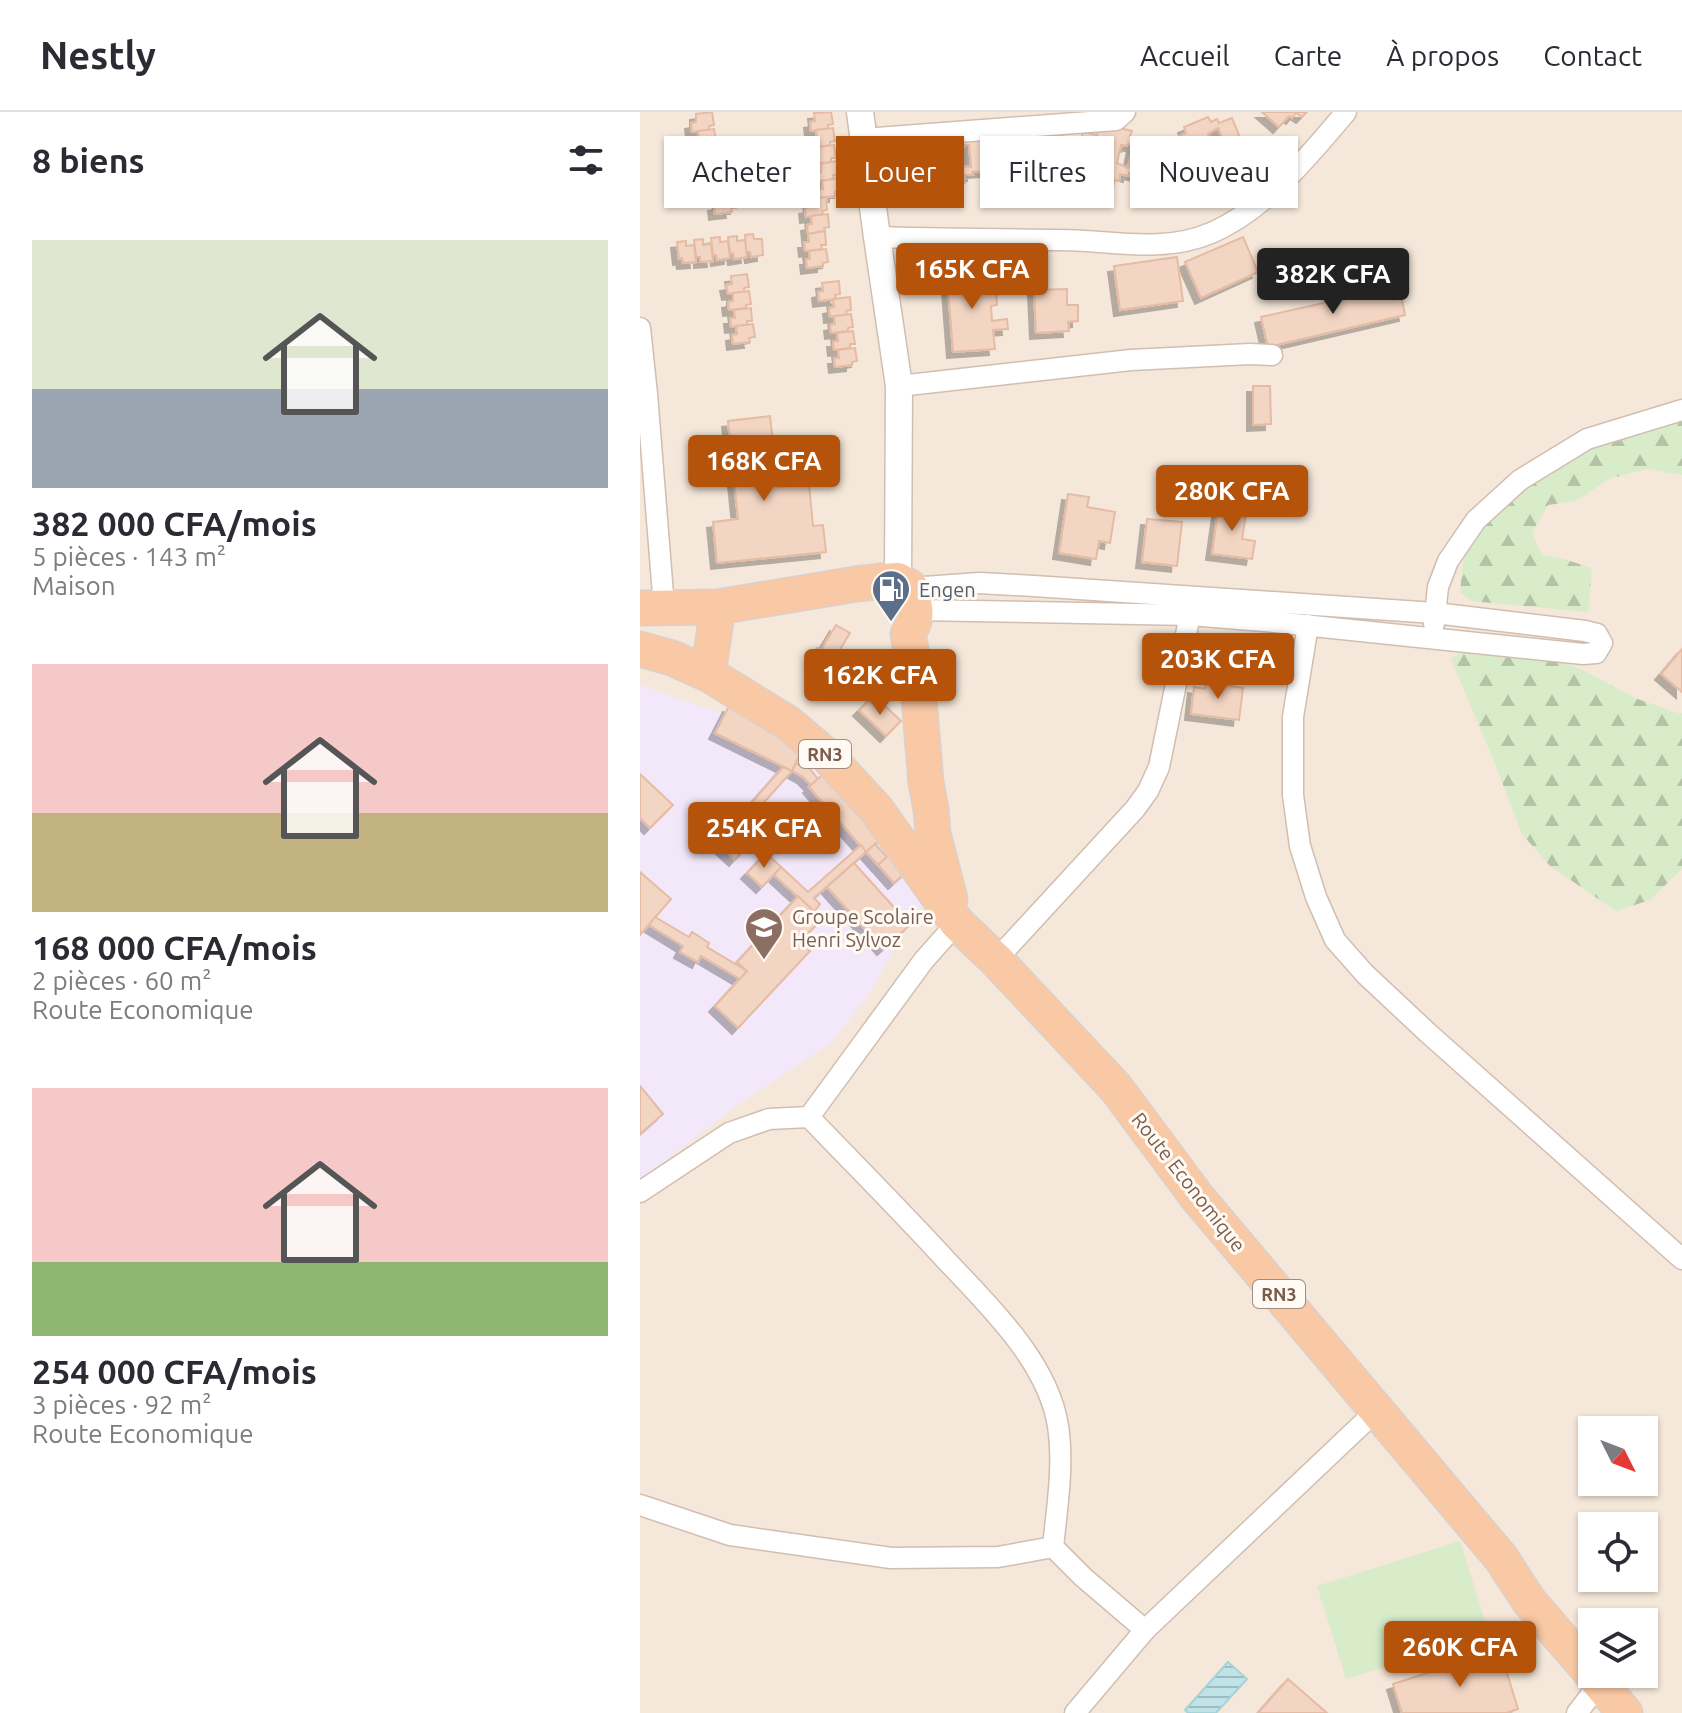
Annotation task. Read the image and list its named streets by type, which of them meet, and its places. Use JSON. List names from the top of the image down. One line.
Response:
{"streets":{"highway":["RN3","Route Economique"]},"places":{"fuel station":["Engen"],"school or university":["Groupe Scolaire Henri Sylvoz"]},"north":"bottom right","page":{"header":"Nestly","nav":["Accueil","Carte","À propos","Contact"],"heading":"8 biens","chip":["Acheter","Louer","Filtres","Nouveau"],"list":[{"name":"382 000 CFA/mois","note":"5 pièces · 143 m² · Maison"},{"name":"168 000 CFA/mois","note":"2 pièces · 60 m² · Route Economique"},{"name":"254 000 CFA/mois","note":"3 pièces · 92 m² · Route Economique"}],"price":["165K CFA","382K CFA","168K CFA","280K CFA","203K CFA","162K CFA","254K CFA","260K CFA"]}}
